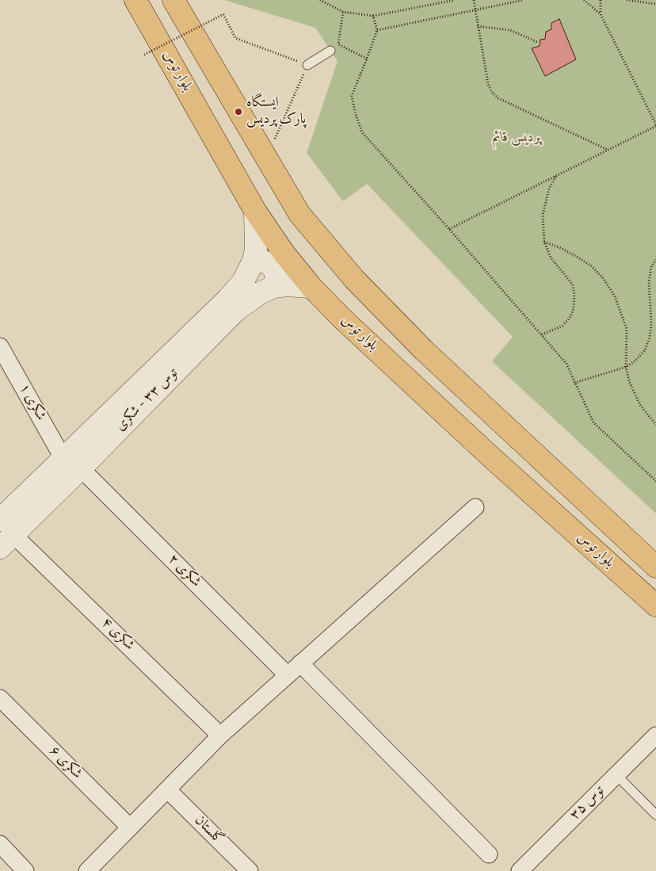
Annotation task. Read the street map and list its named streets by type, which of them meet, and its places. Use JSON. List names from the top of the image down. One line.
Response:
{"streets":{"main road":["بلوار توس"],"street":["توس ۳۳ - شکری","شکری ۱","شکری ۲","شکری ۴","شکری ۶","توس ۳۵","گلستان"]},"crossings":[["بلوار توس","توس ۳۳ - شکری"],["توس ۳۳ - شکری","شکری ۱"],["توس ۳۳ - شکری","شکری ۲"],["توس ۳۳ - شکری","شکری ۴"],["شکری ۱","شکری ۲"]],"parks":["پردیس قائم"],"places":["ایستگاه پارک پردیس"]}
